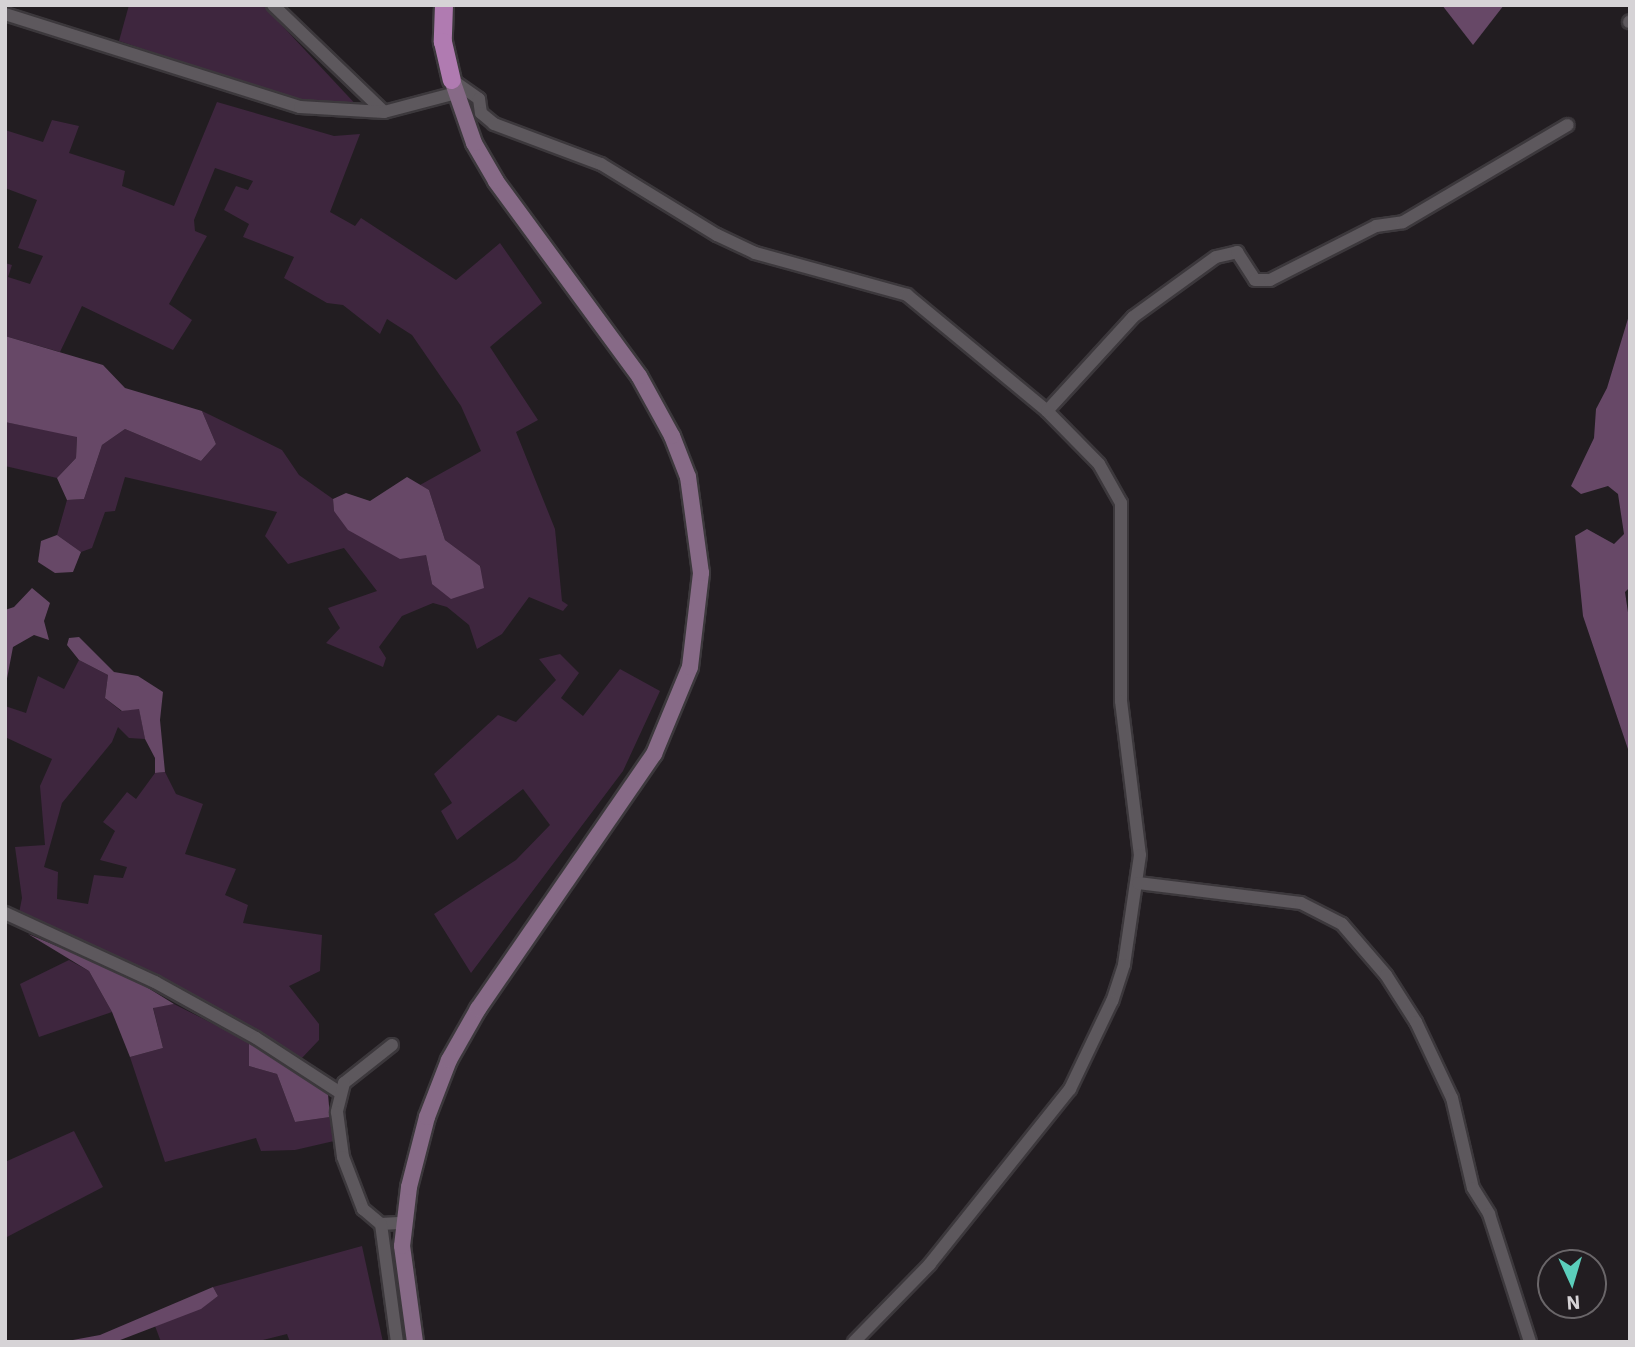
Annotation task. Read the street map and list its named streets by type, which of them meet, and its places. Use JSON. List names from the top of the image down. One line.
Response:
{"north":"bottom"}
